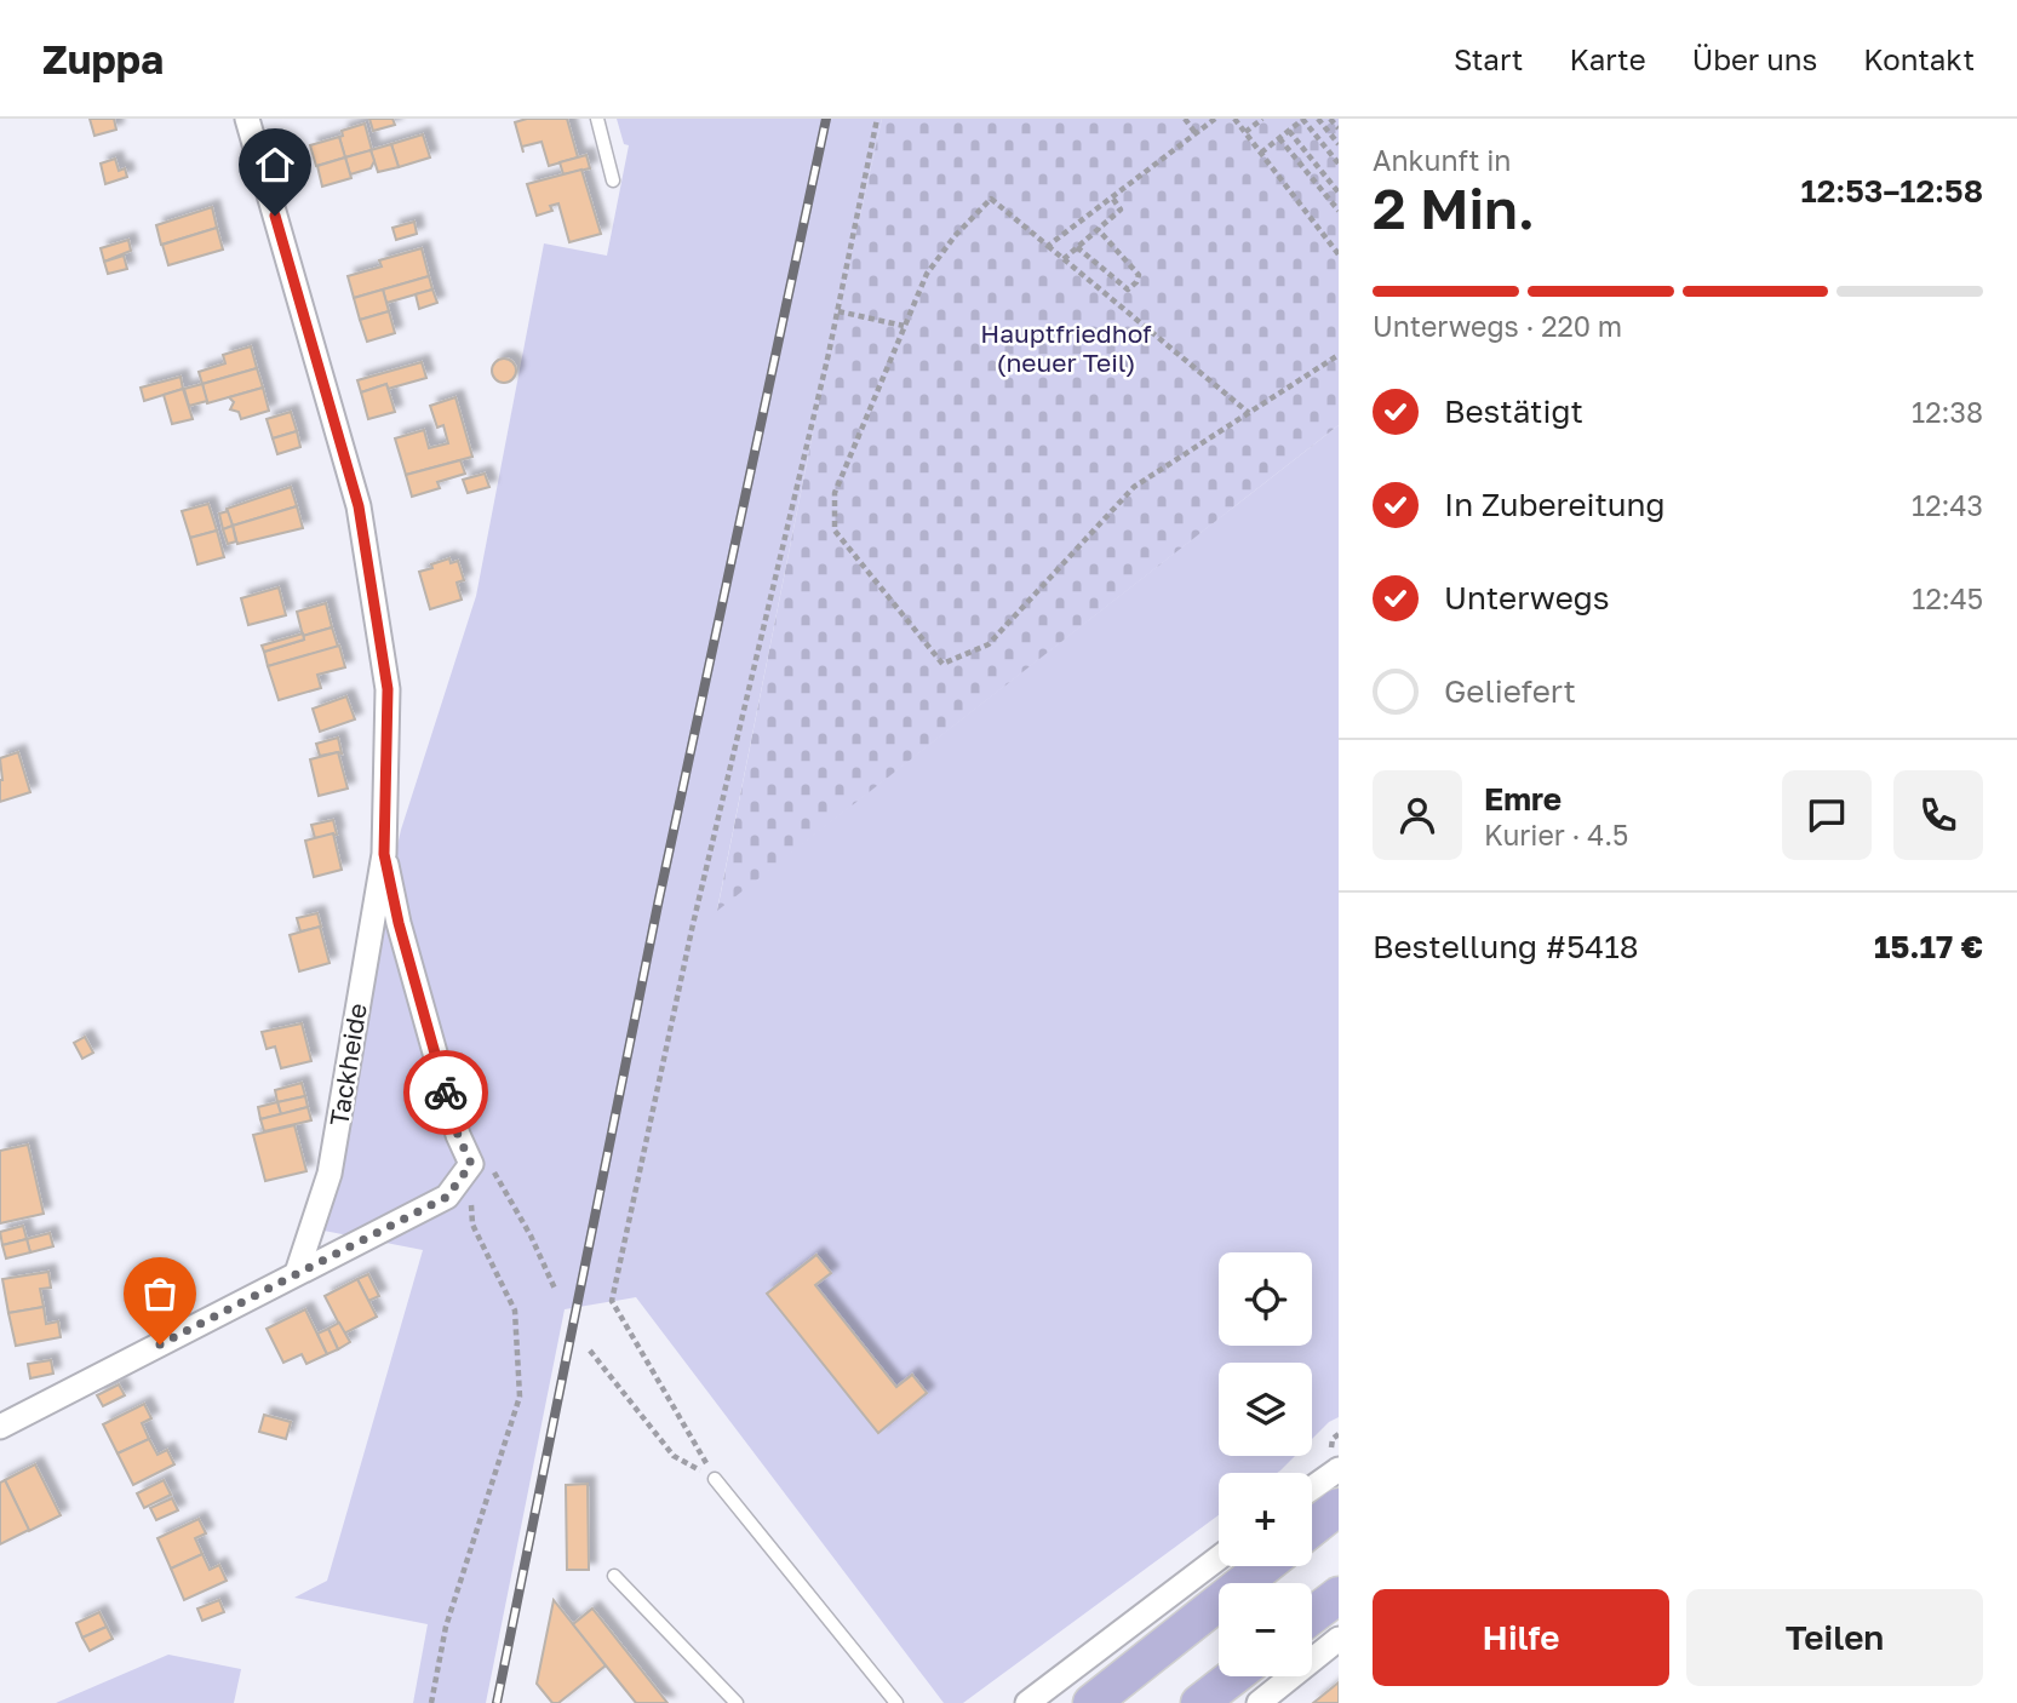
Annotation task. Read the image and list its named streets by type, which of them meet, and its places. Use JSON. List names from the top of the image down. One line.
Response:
{"streets":{"street":["Tackheide"]},"parks":["Hauptfriedhof (neuer Teil)"],"page":{"header":"Zuppa","nav":["Start","Karte","Über uns","Kontakt"],"heading":["2 Min.","Ankunft in","12:53–12:58"],"panel":["Emre","Kurier · 4.5","Bestellung #5418","15.17 €"],"bar":"Unterwegs · 220 m","list":[["Bestätigt","12:38"],["In Zubereitung","12:43"],["Unterwegs","12:45"],"Geliefert"],"map_buttons":["+","−"],"buttons":["Hilfe","Teilen"]}}
